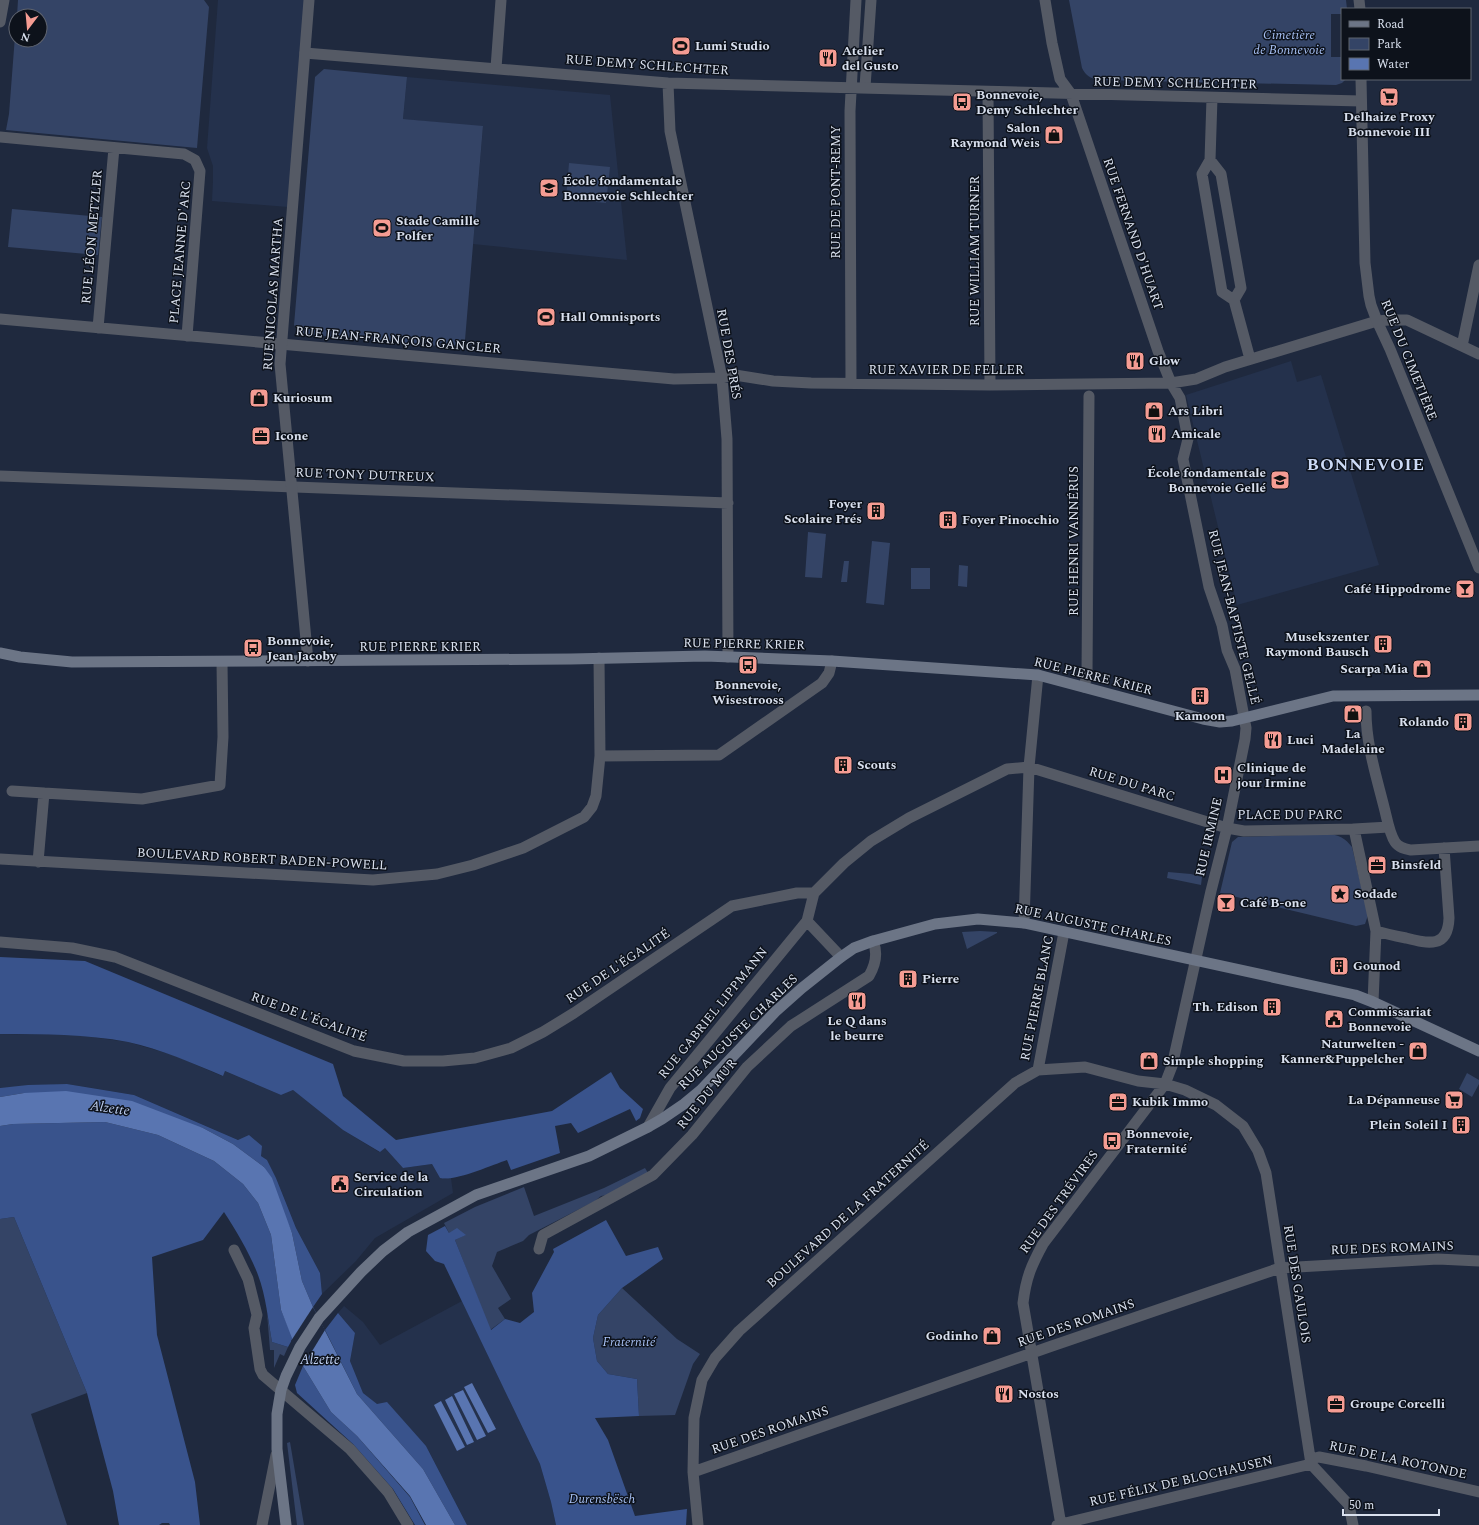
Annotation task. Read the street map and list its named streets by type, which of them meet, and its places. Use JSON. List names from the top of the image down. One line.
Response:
{"streets":{"main road":["RUE PIERRE KRIER","RUE AUGUSTE CHARLES"],"street":["RUE DEMY SCHLECHTER","RUE DE PONT-REMY","RUE FERNAND D'HUART","RUE LÉON METZLER","RUE WILLIAM TURNER","PLACE JEANNE D'ARC","RUE NICOLAS MARTHA","RUE JEAN-FRANÇOIS GANGLER","RUE DES PRÉS","RUE DU CIMETIÈRE","RUE XAVIER DE FELLER","RUE TONY DUTREUX","RUE HENRI VANNÉRUS","RUE JEAN-BAPTISTE GELLÉ","RUE DU PARC","PLACE DU PARC","RUE IRMINE","BOULEVARD ROBERT BADEN-POWELL","RUE DE L'ÉGALITÉ","RUE PIERRE BLANC","RUE GABRIEL LIPPMANN","RUE DU MUR","RUE DES TRÉVIRES","BOULEVARD DE LA FRATERNITÉ","RUE DES ROMAINS","RUE DES GAULOIS","RUE DE LA ROTONDE","RUE FÉLIX DE BLOCHAUSEN"]},"crossings":[["RUE DEMY SCHLECHTER","RUE DE PONT-REMY"],["RUE DEMY SCHLECHTER","RUE FERNAND D'HUART"],["RUE DEMY SCHLECHTER","RUE WILLIAM TURNER"],["RUE DEMY SCHLECHTER","RUE NICOLAS MARTHA"],["RUE DEMY SCHLECHTER","RUE DES PRÉS"],["RUE DEMY SCHLECHTER","RUE DU CIMETIÈRE"],["RUE DE PONT-REMY","RUE XAVIER DE FELLER"],["RUE FERNAND D'HUART","RUE XAVIER DE FELLER"],["RUE FERNAND D'HUART","RUE JEAN-BAPTISTE GELLÉ"],["RUE LÉON METZLER","PLACE JEANNE D'ARC"],["RUE LÉON METZLER","RUE JEAN-FRANÇOIS GANGLER"],["RUE WILLIAM TURNER","RUE XAVIER DE FELLER"],["PLACE JEANNE D'ARC","RUE JEAN-FRANÇOIS GANGLER"],["RUE NICOLAS MARTHA","RUE JEAN-FRANÇOIS GANGLER"],["RUE NICOLAS MARTHA","RUE TONY DUTREUX"],["RUE NICOLAS MARTHA","RUE PIERRE KRIER"],["RUE JEAN-FRANÇOIS GANGLER","RUE DES PRÉS"],["RUE JEAN-FRANÇOIS GANGLER","RUE XAVIER DE FELLER"],["RUE DES PRÉS","RUE XAVIER DE FELLER"],["RUE DES PRÉS","RUE TONY DUTREUX"],["RUE DES PRÉS","RUE PIERRE KRIER"],["RUE DU CIMETIÈRE","RUE XAVIER DE FELLER"],["RUE XAVIER DE FELLER","RUE JEAN-BAPTISTE GELLÉ"],["RUE HENRI VANNÉRUS","RUE PIERRE KRIER"],["RUE JEAN-BAPTISTE GELLÉ","RUE PIERRE KRIER"],["RUE JEAN-BAPTISTE GELLÉ","RUE IRMINE"],["RUE PIERRE KRIER","RUE IRMINE"],["RUE PIERRE KRIER","BOULEVARD ROBERT BADEN-POWELL"],["RUE DU PARC","PLACE DU PARC"],["RUE DU PARC","RUE IRMINE"],["PLACE DU PARC","RUE IRMINE"],["PLACE DU PARC","RUE AUGUSTE CHARLES"],["RUE IRMINE","RUE AUGUSTE CHARLES"],["RUE IRMINE","RUE DES TRÉVIRES"],["RUE AUGUSTE CHARLES","RUE PIERRE BLANC"],["RUE AUGUSTE CHARLES","RUE GABRIEL LIPPMANN"],["RUE AUGUSTE CHARLES","RUE DU MUR"],["RUE AUGUSTE CHARLES","RUE DES TRÉVIRES"],["RUE DE L'ÉGALITÉ","RUE GABRIEL LIPPMANN"],["RUE PIERRE BLANC","BOULEVARD DE LA FRATERNITÉ"],["RUE DES TRÉVIRES","BOULEVARD DE LA FRATERNITÉ"],["RUE DES TRÉVIRES","RUE DES ROMAINS"],["RUE DES TRÉVIRES","RUE DES GAULOIS"],["RUE DES TRÉVIRES","RUE FÉLIX DE BLOCHAUSEN"],["BOULEVARD DE LA FRATERNITÉ","RUE DES ROMAINS"],["BOULEVARD DE LA FRATERNITÉ","RUE DES GAULOIS"],["RUE DES ROMAINS","RUE DES GAULOIS"],["RUE DES GAULOIS","RUE DE LA ROTONDE"],["RUE DES GAULOIS","RUE FÉLIX DE BLOCHAUSEN"],["RUE DE LA ROTONDE","RUE FÉLIX DE BLOCHAUSEN"]],"districts":["BONNEVOIE"],"water":["Alzette"],"parks":["Cimetière de Bonnevoie","Fraternité","Durensbësch"],"places":{"sports":["Lumi Studio","Stade Camille Polfer","Hall Omnisports"],"restaurant":["Atelier del Gusto","Glow","Amicale","Luci","Le Q dans le beurre","Nostos"],"supermarket":["Delhaize Proxy Bonnevoie III","La Dépanneuse"],"bus stop":["Bonnevoie, Demy Schlechter","Bonnevoie, Jean Jacoby","Bonnevoie, Wisestrooss","Bonnevoie, Fraternité"],"shop":["Salon Raymond Weis","Kuriosum","Ars Libri","Scarpa Mia","La Madelaine","Naturwelten - Kanner&Puppelcher","Simple shopping","Godinho"],"school or university":["École fondamentale Bonnevoie Schlechter","École fondamentale Bonnevoie Gellé"],"office":["Icone","Binsfeld","Kubik Immo","Groupe Corcelli"],"building":["Foyer Scolaire Prés","Foyer Pinocchio","Musekszenter Raymond Bausch","Kamoon","Rolando","Scouts","Gounod","Pierre","Th. Edison","Plein Soleil I"],"bar":["Café Hippodrome","Café B-one"],"hospital":["Clinique de jour Irmine"],"place":["Sodade"],"public building":["Commissariat Bonnevoie","Service de la Circulation"]},"legend":["Road","Park","Water"],"scale_bar":"50 m","north":"bottom"}
